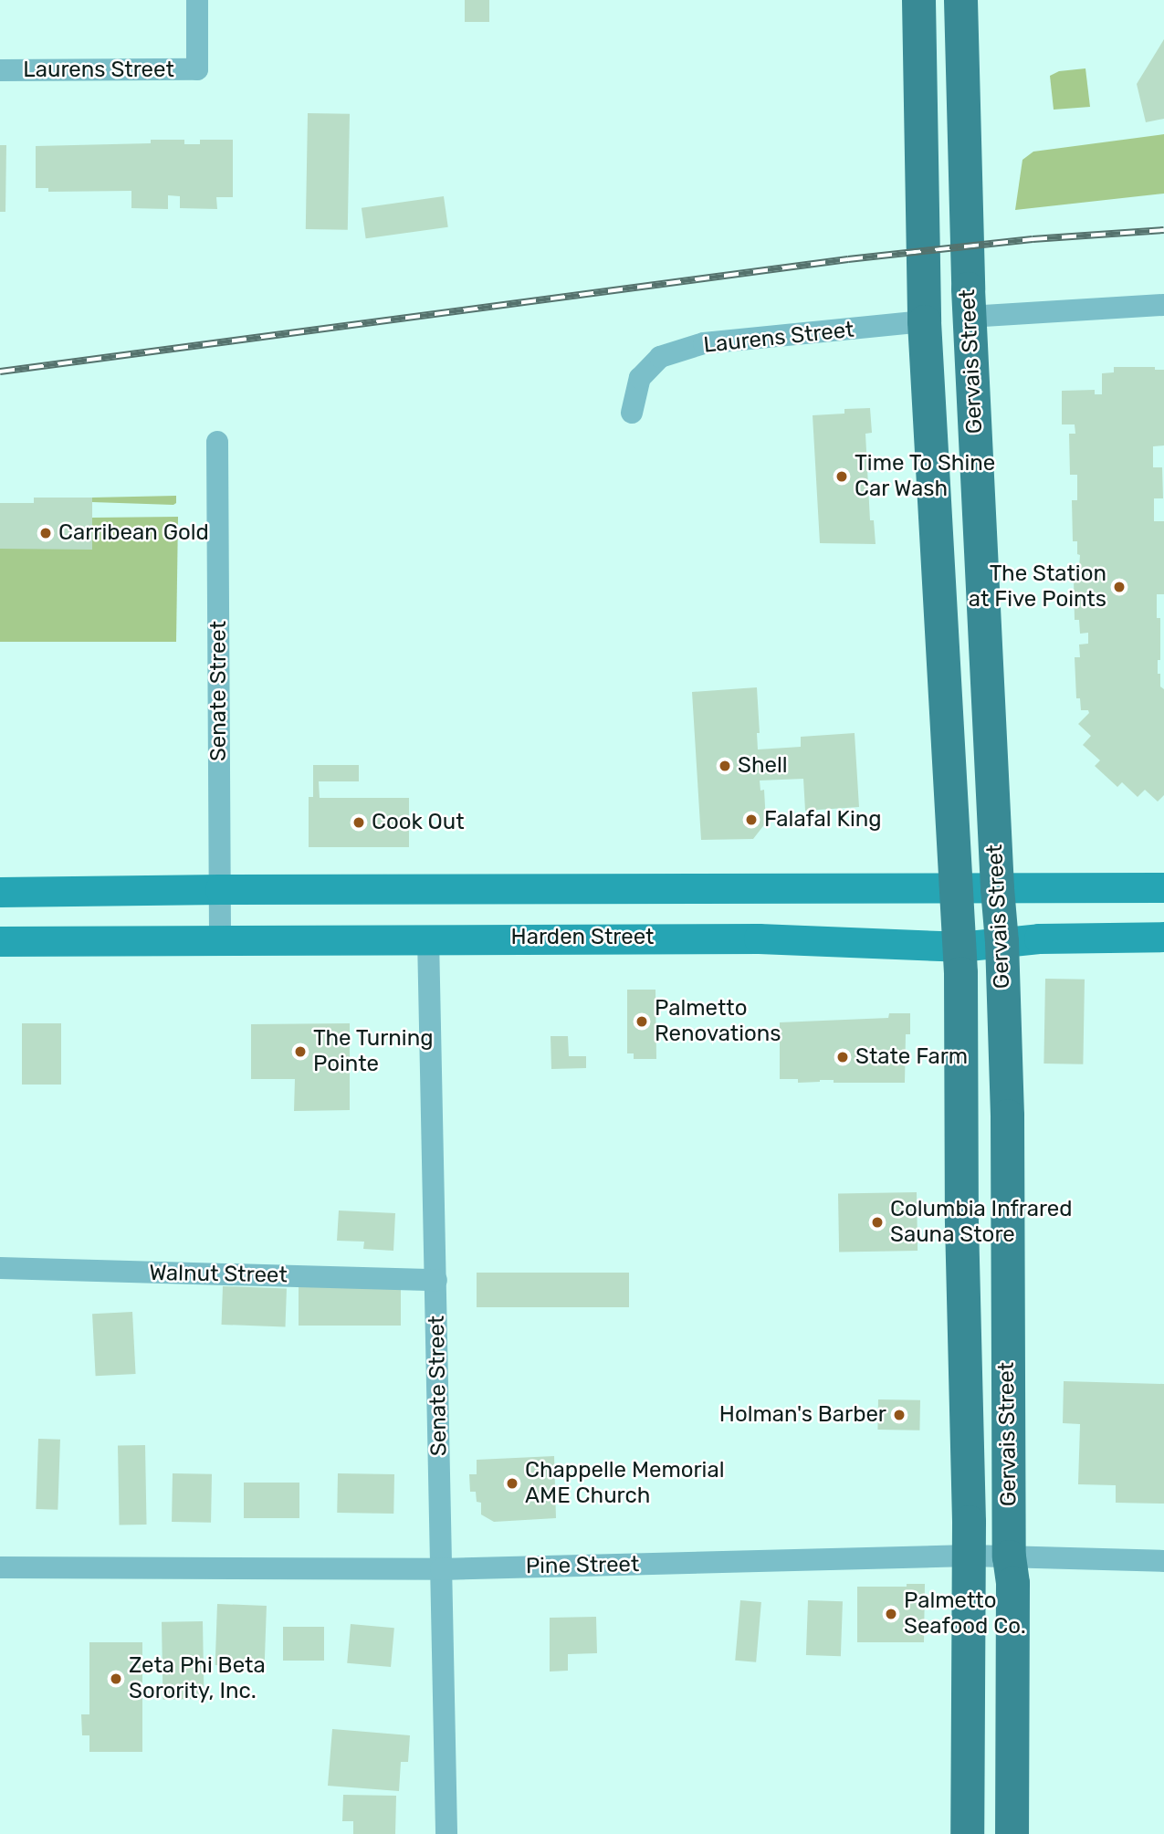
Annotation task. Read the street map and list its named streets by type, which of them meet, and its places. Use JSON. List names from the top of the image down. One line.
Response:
{"streets":{"main road":["Gervais Street","Harden Street"],"street":["Laurens Street","Senate Street","Walnut Street","Pine Street"]},"crossings":[["Laurens Street","Gervais Street"],["Gervais Street","Harden Street"],["Gervais Street","Pine Street"],["Senate Street","Harden Street"],["Senate Street","Walnut Street"],["Senate Street","Pine Street"]],"places":["Time To Shine Car Wash","Carribean Gold","The Station at Five Points","Shell","Falafal King","Cook Out","Palmetto Renovations","The Turning Pointe","State Farm","Columbia Infrared Sauna Store","Holman's Barber","Chappelle Memorial AME Church","Palmetto Seafood Co.","Zeta Phi Beta Sorority, Inc."]}
